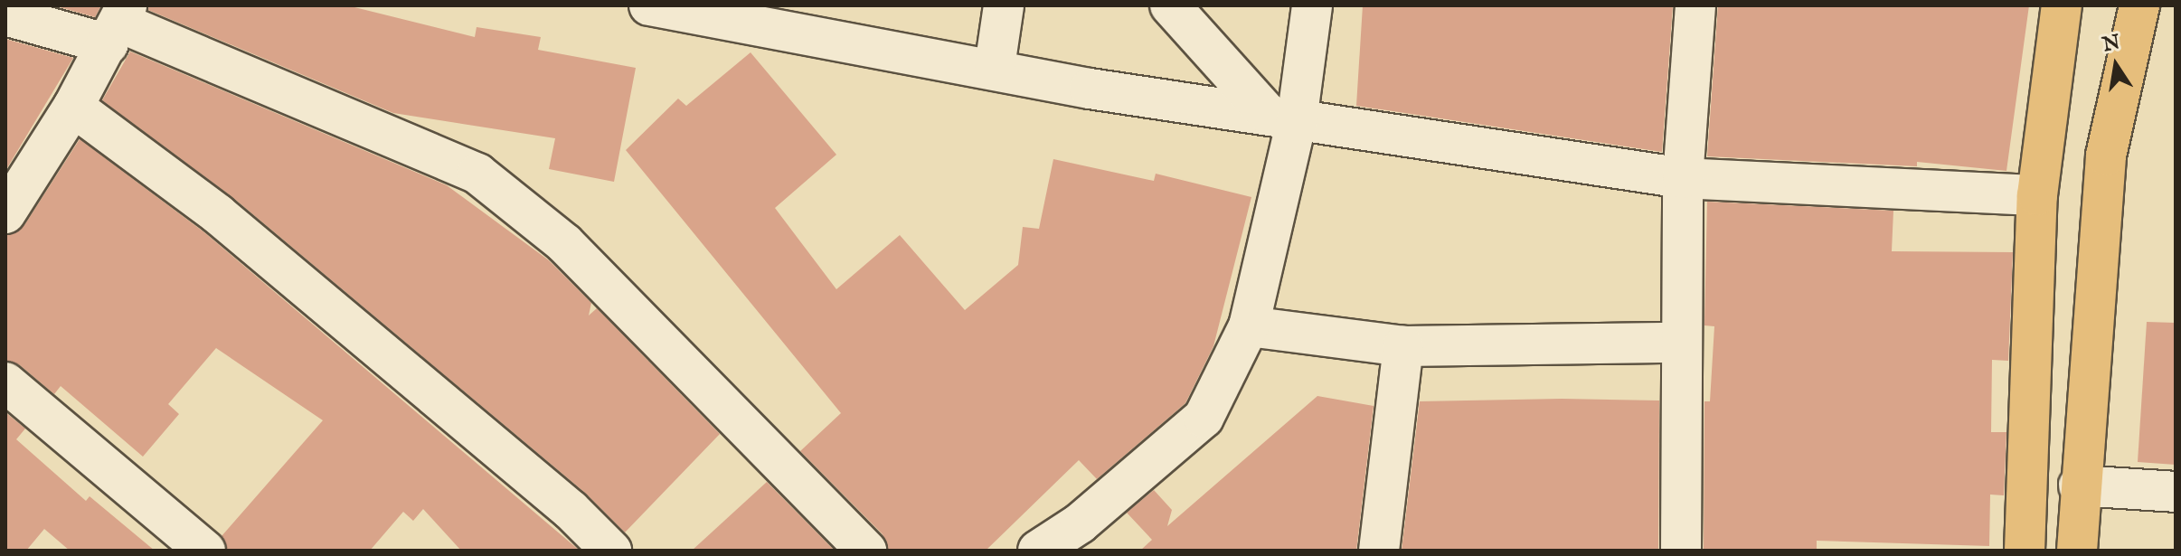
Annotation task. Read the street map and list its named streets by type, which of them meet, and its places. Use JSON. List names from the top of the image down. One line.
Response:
{"north":"top"}
